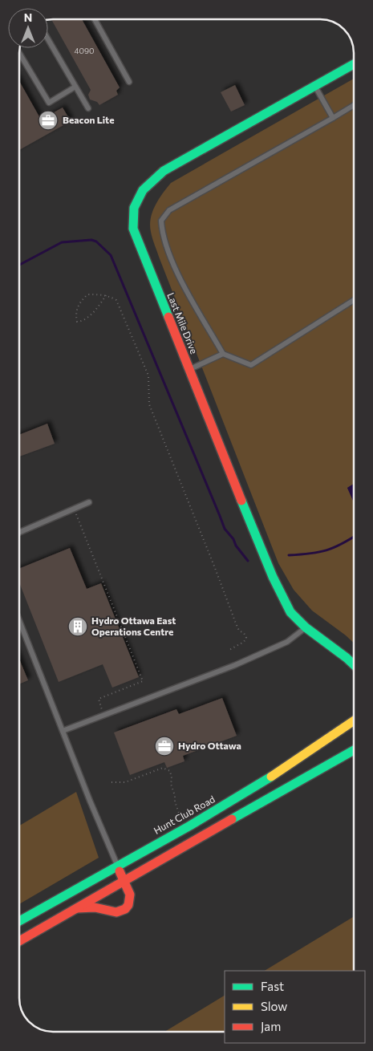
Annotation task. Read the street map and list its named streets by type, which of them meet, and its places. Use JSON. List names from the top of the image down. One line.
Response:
{"streets":{"main road":["Last Mile Drive","Hunt Club Road"]},"places":{"office":["Beacon Lite","Hydro Ottawa"],"building":["Hydro Ottawa East Operations Centre"]},"house_numbers":["4090"],"legend":["Fast","Slow","Jam"],"north":"top"}
